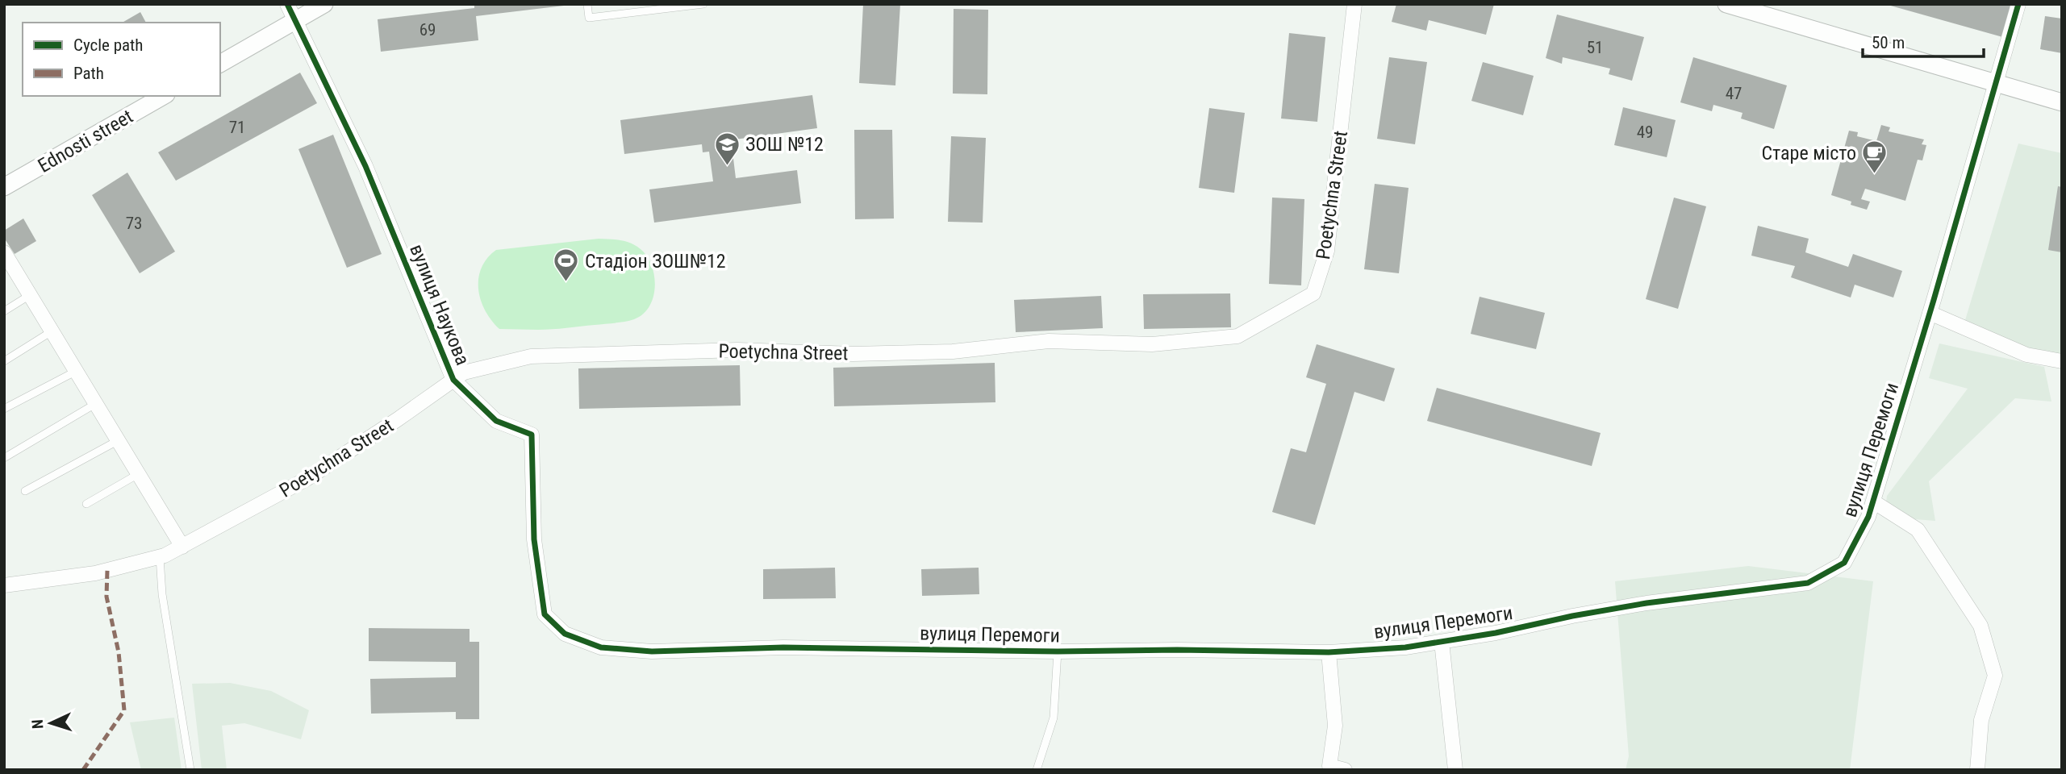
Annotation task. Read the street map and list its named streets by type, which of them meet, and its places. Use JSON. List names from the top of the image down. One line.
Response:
{"streets":{"street":["Ednosti street","Poetychna Street","вулиця Наукова","вулиця Перемоги"]},"crossings":[["Poetychna Street","вулиця Наукова"],["вулиця Наукова","вулиця Перемоги"]],"places":{"school or university":["ЗОШ №12"],"cafe":["Старе місто"],"sports":["Стадіон ЗОШ№12"]},"house_numbers":["69","51","47","71","49","73"],"legend":["Cycle path","Path"],"scale_bar":"50 m","north":"left"}
